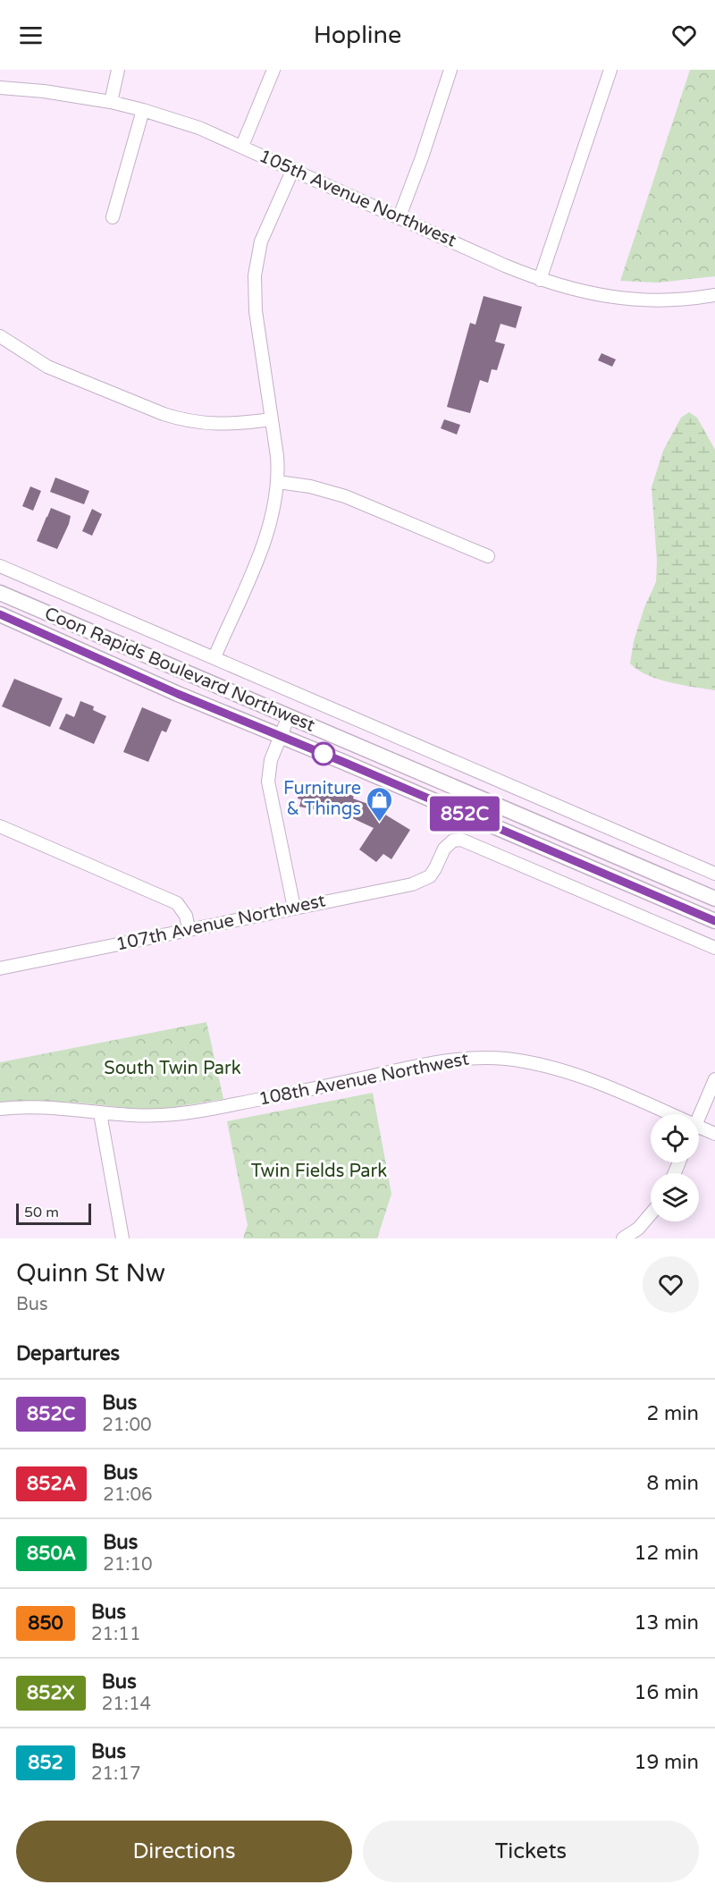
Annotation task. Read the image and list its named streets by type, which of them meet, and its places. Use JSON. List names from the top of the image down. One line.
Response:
{"streets":{"main road":["Coon Rapids Boulevard Northwest"],"street":["105th Avenue Northwest","107th Avenue Northwest","108th Avenue Northwest"]},"parks":["South Twin Park","Twin Fields Park"],"places":{"shop":["Furniture & Things"]},"lines":["bus line 852C"],"scale_bar":"50 m","page":{"header":"Hopline","on_map":"852C","scale":"50 m","heading":[["Quinn St Nw","Bus"],"Departures"],"list":[{"mark":"852C","name":"Bus","note":"21:00","value":"2 min"},{"mark":"852A","name":"Bus","note":"21:06","value":"8 min"},{"mark":"850A","name":"Bus","note":"21:10","value":"12 min"},{"mark":"850","name":"Bus","note":"21:11","value":"13 min"},{"mark":"852X","name":"Bus","note":"21:14","value":"16 min"},{"mark":"852","name":"Bus","note":"21:17","value":"19 min"}],"buttons":["Directions","Tickets"]}}
